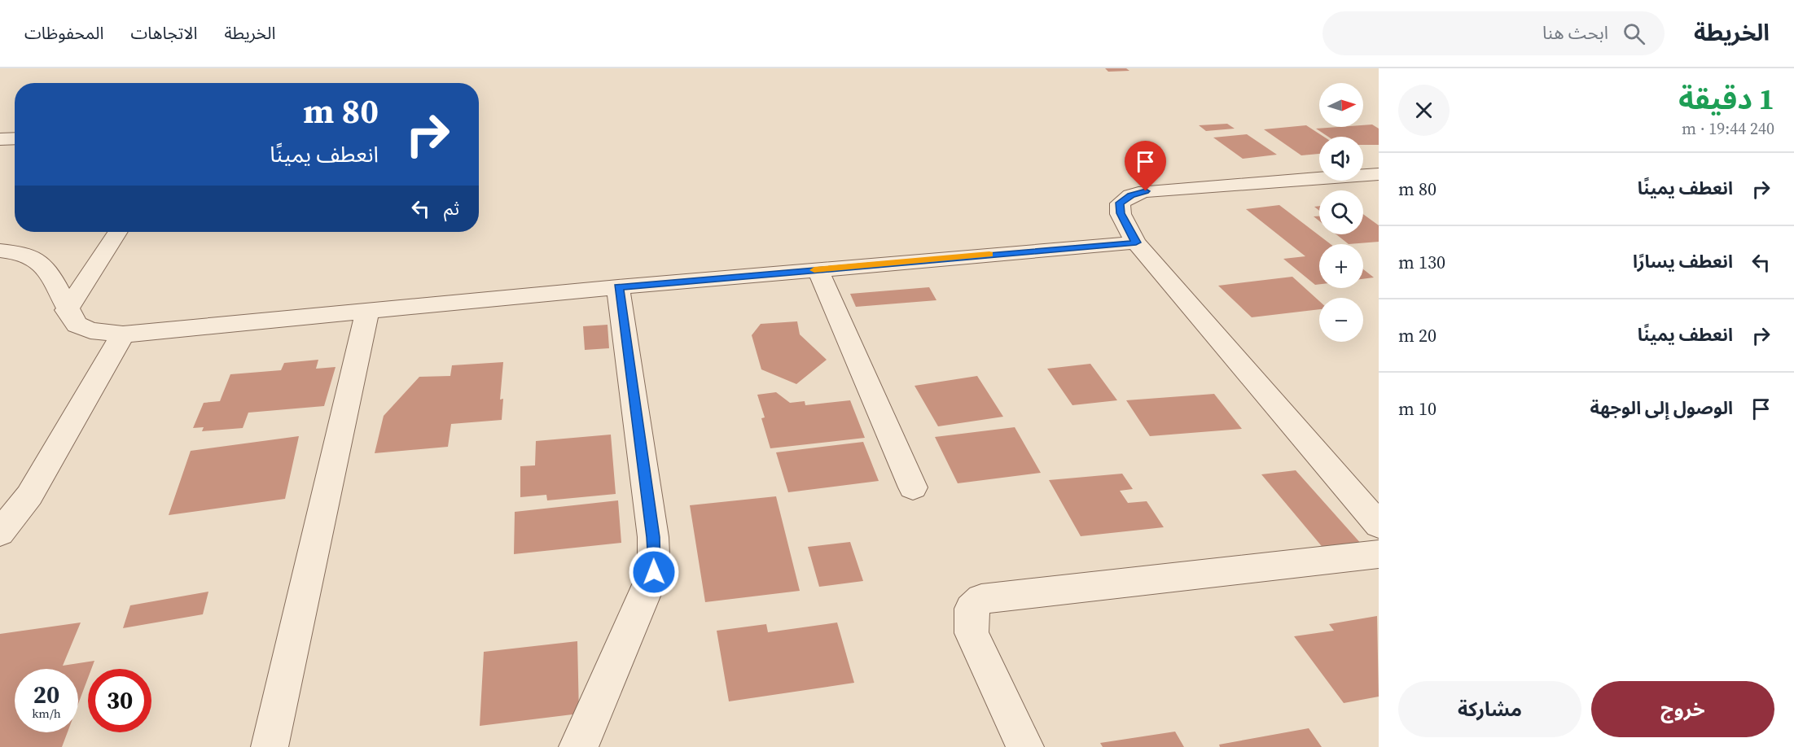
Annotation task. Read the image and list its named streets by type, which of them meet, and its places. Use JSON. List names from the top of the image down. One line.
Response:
{"north":"right","page":{"header":"الخريطة","search":"ابحث هنا","nav":["الخريطة","الاتجاهات","المحفوظات"],"heading":["1 دقيقة","240 m · 19:44"],"map_buttons":["+","−"],"turn":["80 m","انعطف يمينًا"],"list":[{"name":"انعطف يمينًا","value":"80 m"},{"name":"انعطف يسارًا","value":"130 m"},{"name":"انعطف يمينًا","value":"20 m"},{"name":"الوصول إلى الوجهة","value":"10 m"}],"then":"ثم","speed":"20 km/h","limit":"30","buttons":["خروج","مشاركة"]}}
